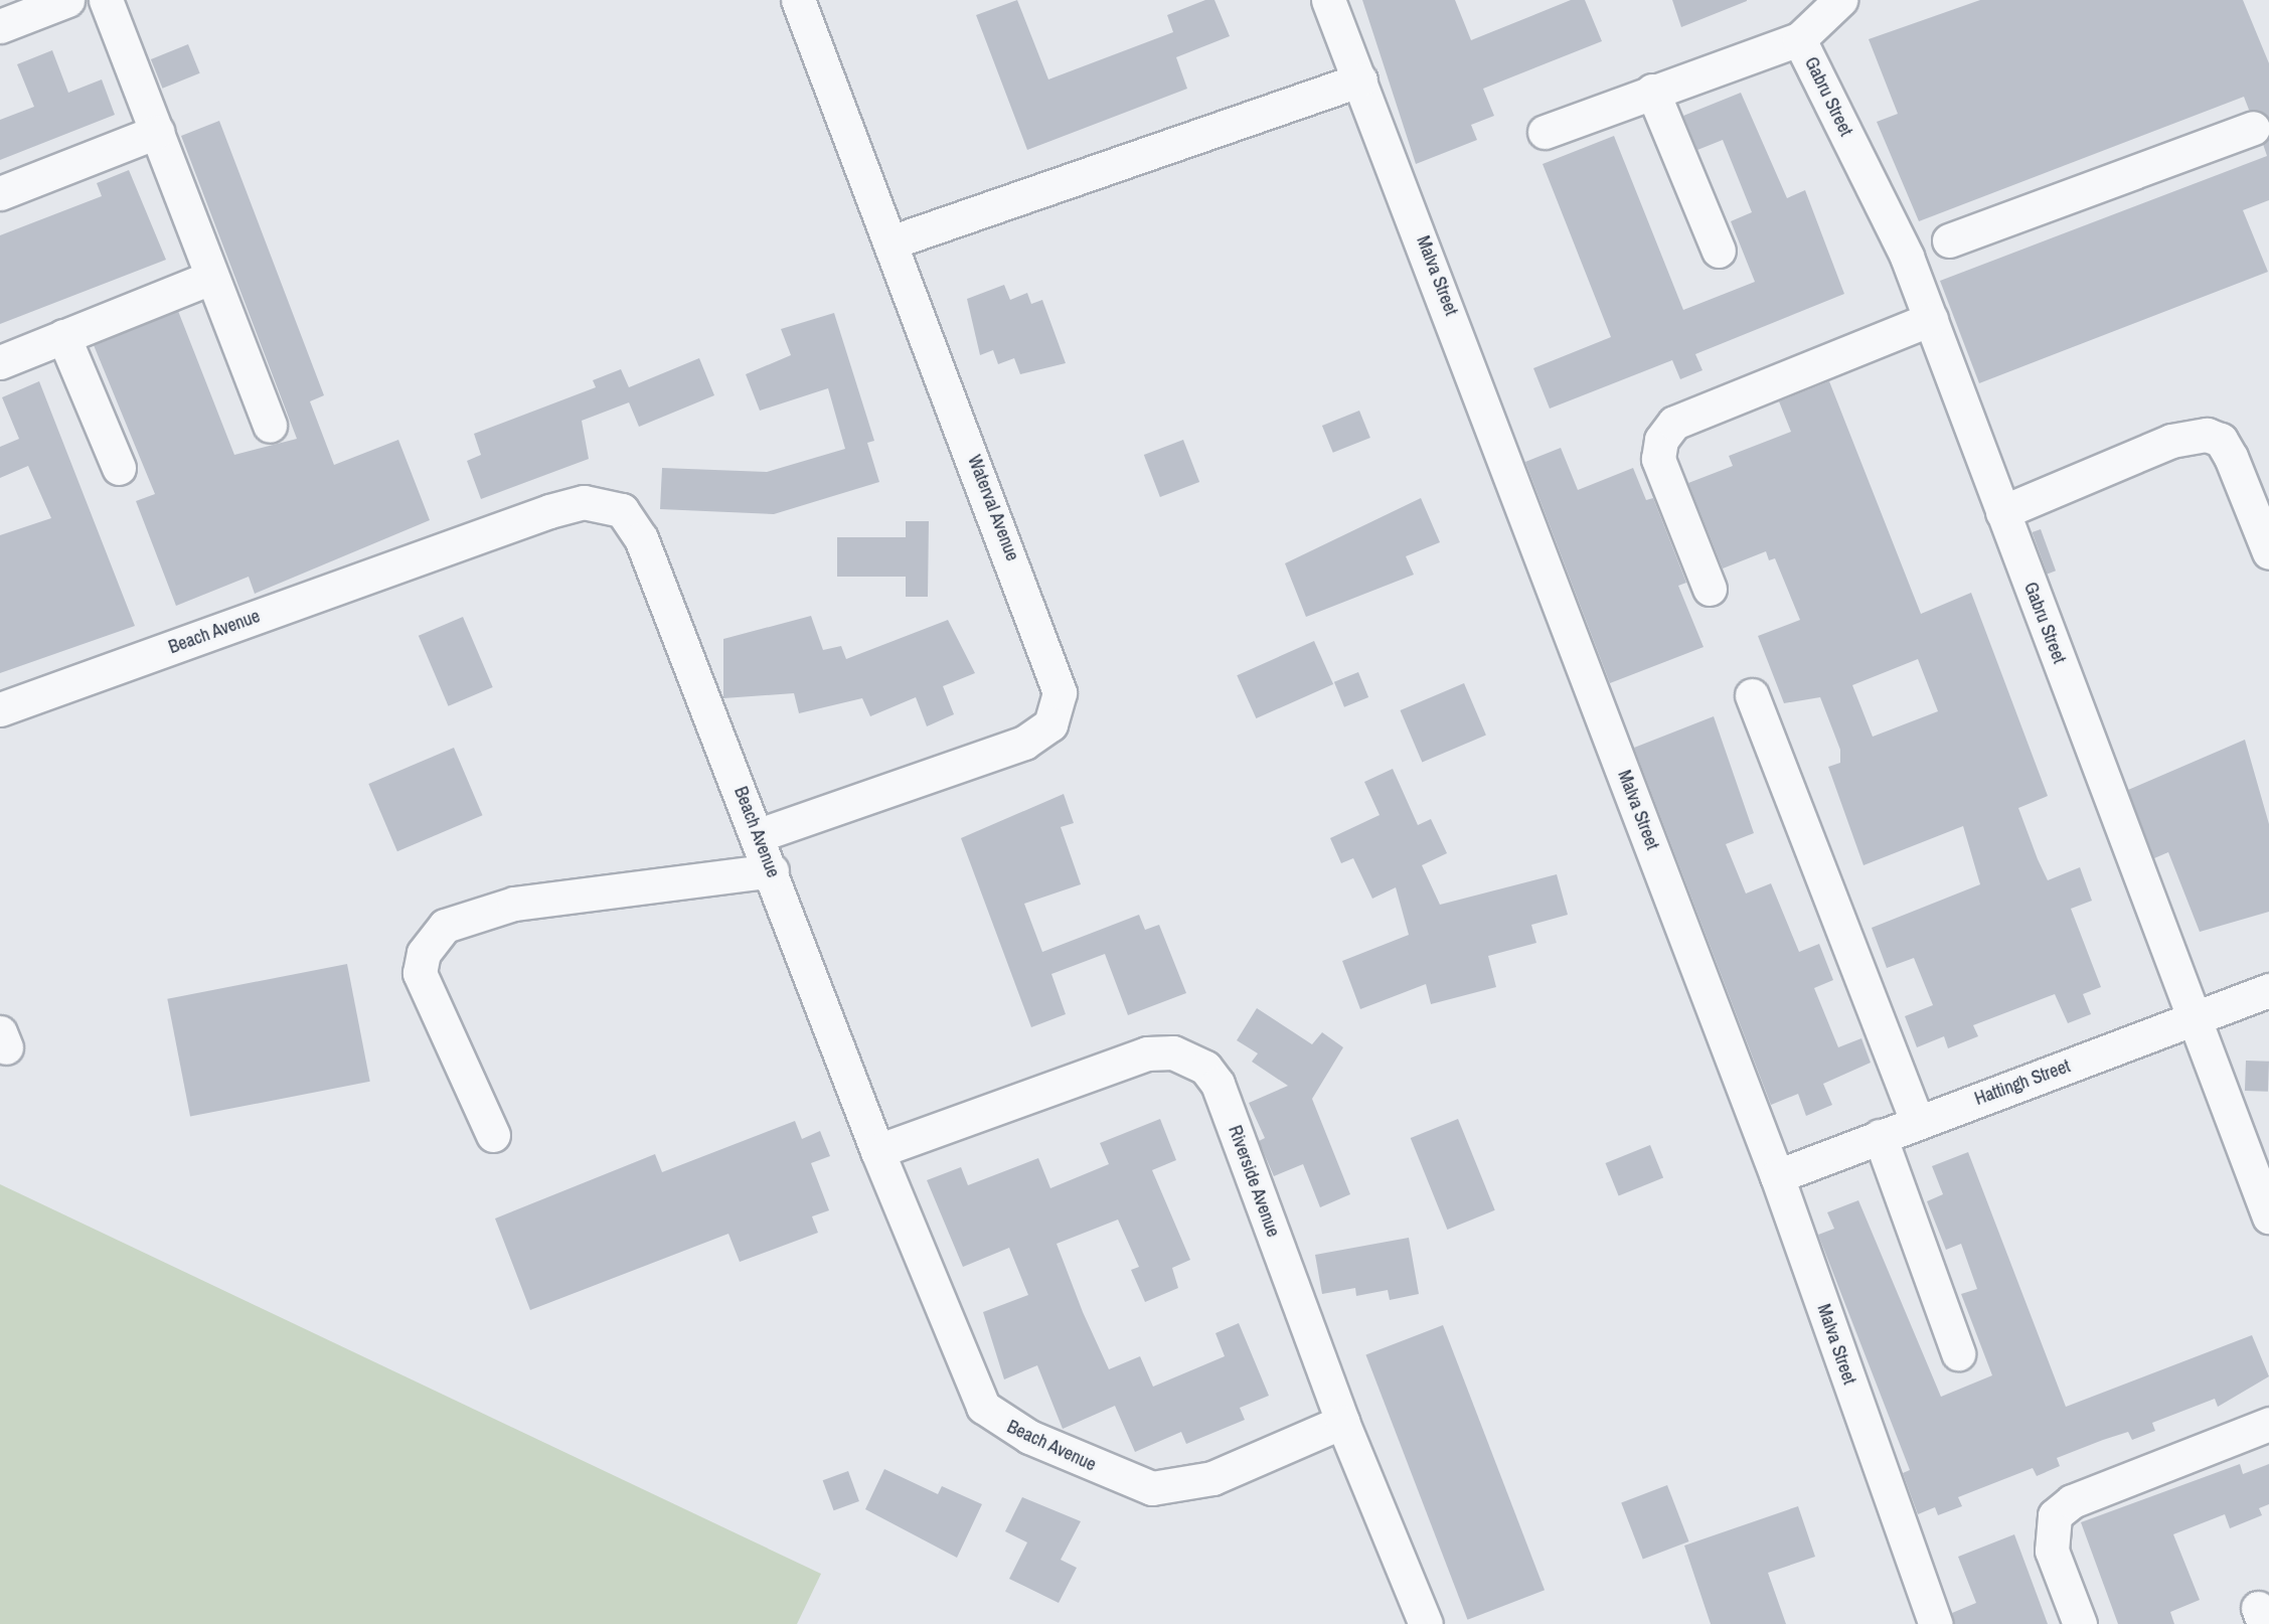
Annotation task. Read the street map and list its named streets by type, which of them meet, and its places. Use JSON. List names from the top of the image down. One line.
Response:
{"streets":{"street":["Gabru Street","Malva Street","Waterval Avenue","Beach Avenue","Hattingh Street","Riverside Avenue"]},"crossings":[["Gabru Street","Hattingh Street"],["Malva Street","Hattingh Street"],["Waterval Avenue","Beach Avenue"],["Beach Avenue","Riverside Avenue"]]}
